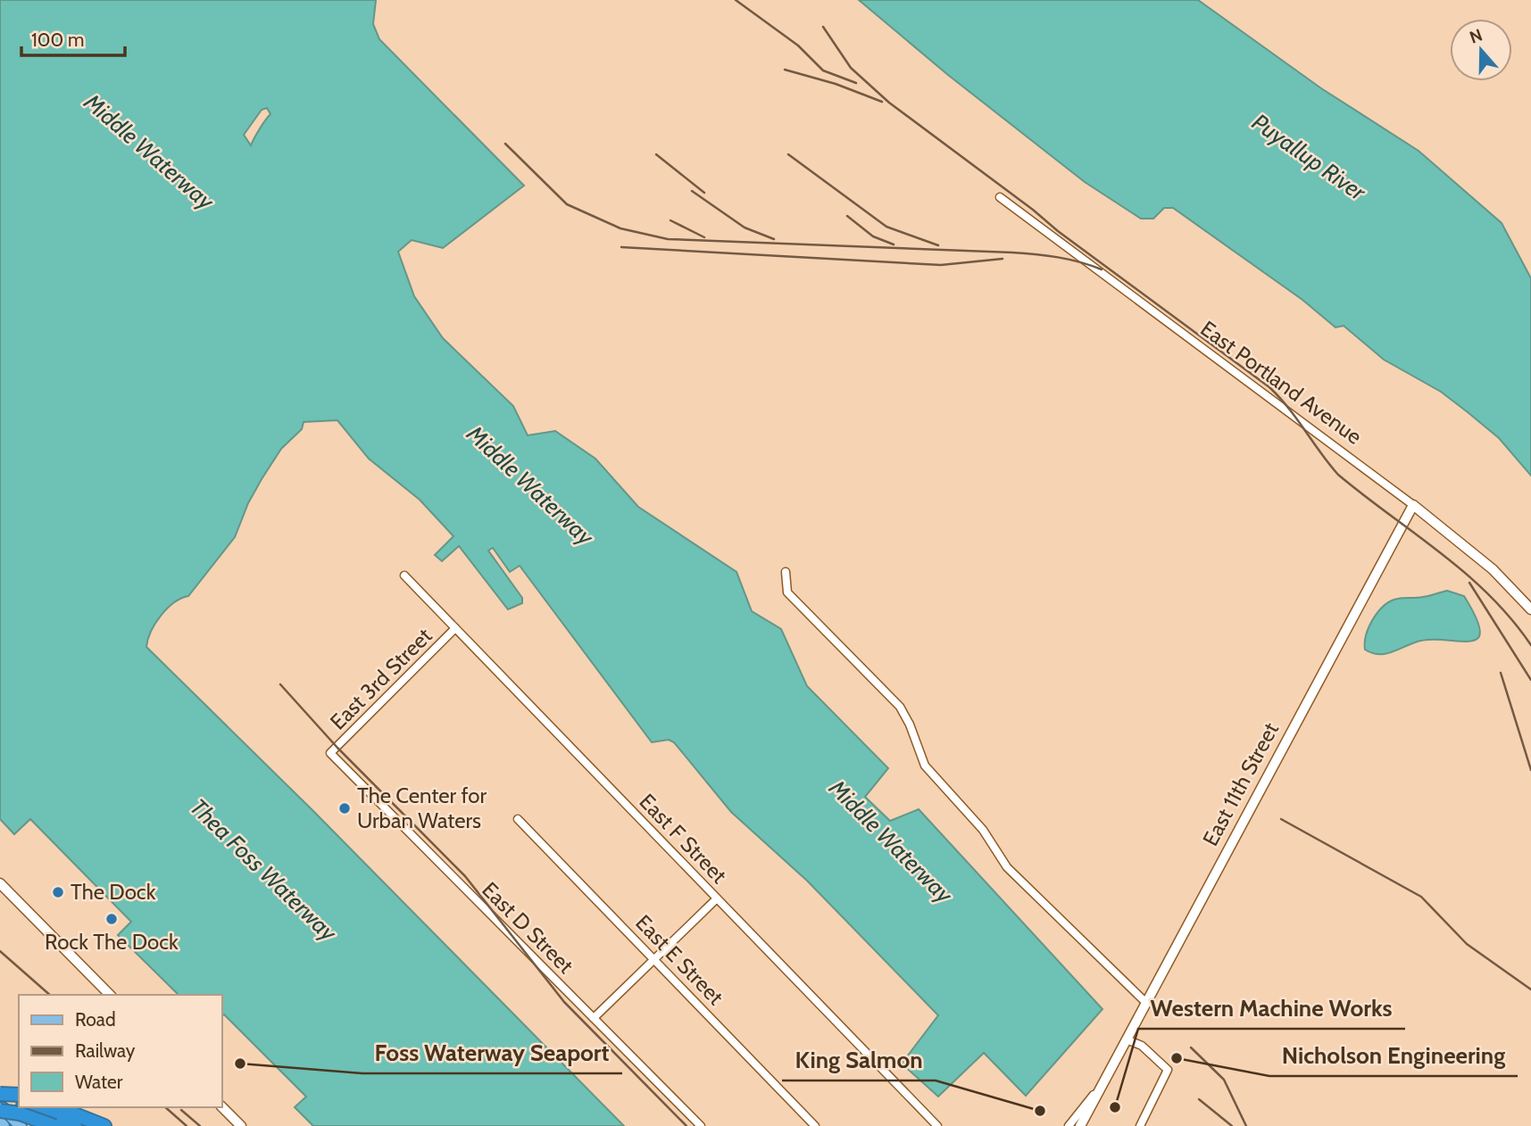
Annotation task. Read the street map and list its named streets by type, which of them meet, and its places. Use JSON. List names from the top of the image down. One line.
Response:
{"streets":{"street":["East Portland Avenue","East 3rd Street","East 11th Street","East F Street","East D Street","East E Street"]},"crossings":[["East Portland Avenue","East 11th Street"],["East 3rd Street","East F Street"],["East 3rd Street","East D Street"]],"water":["Middle Waterway","Puyallup River","Thea Foss Waterway"],"places":["The Center for Urban Waters","The Dock","Rock The Dock","Nicholson Engineering","Foss Waterway Seaport","Western Machine Works","King Salmon"],"legend":["Road","Railway","Water"],"scale_bar":"100 m","north":"top"}
